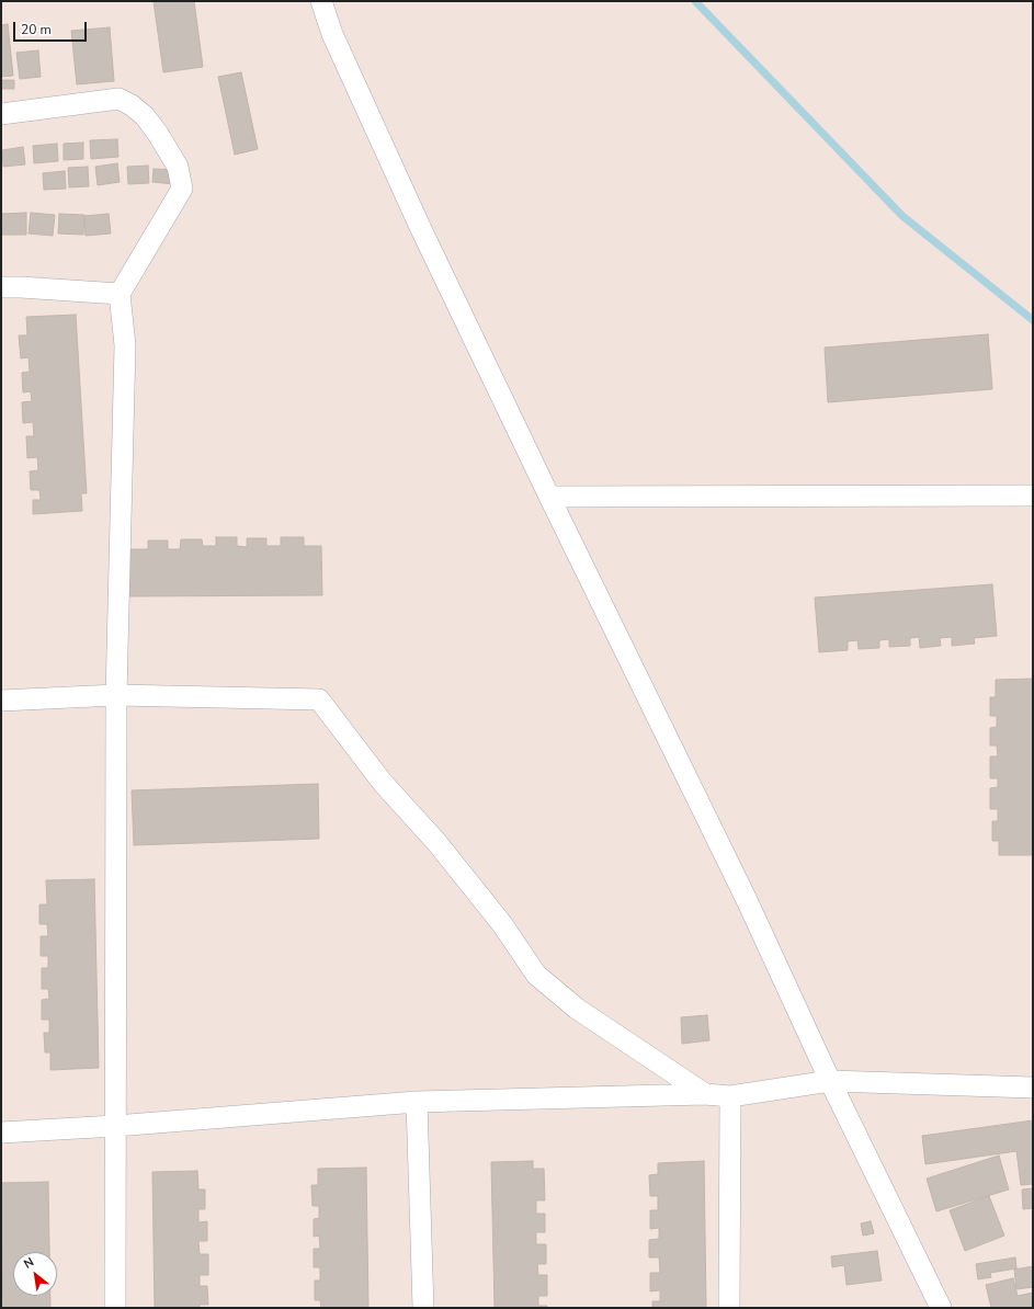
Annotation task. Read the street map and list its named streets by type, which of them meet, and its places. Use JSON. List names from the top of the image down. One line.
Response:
{"scale_bar":"20 m","north":"top left"}
